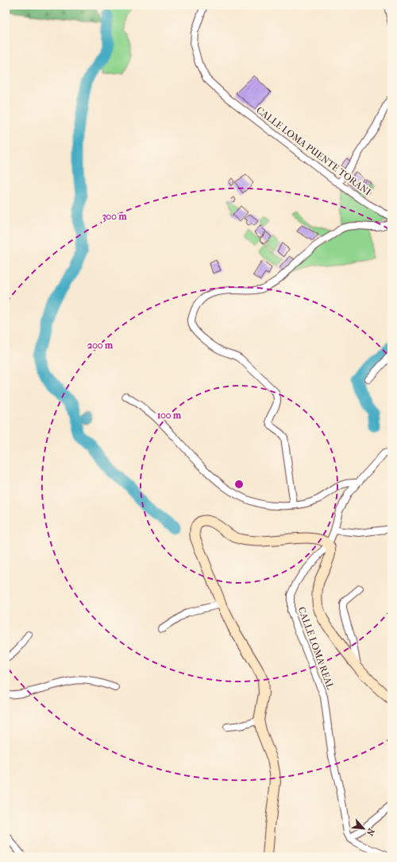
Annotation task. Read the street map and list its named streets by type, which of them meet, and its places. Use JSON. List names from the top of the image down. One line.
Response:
{"streets":{"street":["CALLE LOMA PUENTE TORANI","CALLE LOMA REAL"]},"north":"bottom right","rings":["300 m","200 m","100 m"]}
